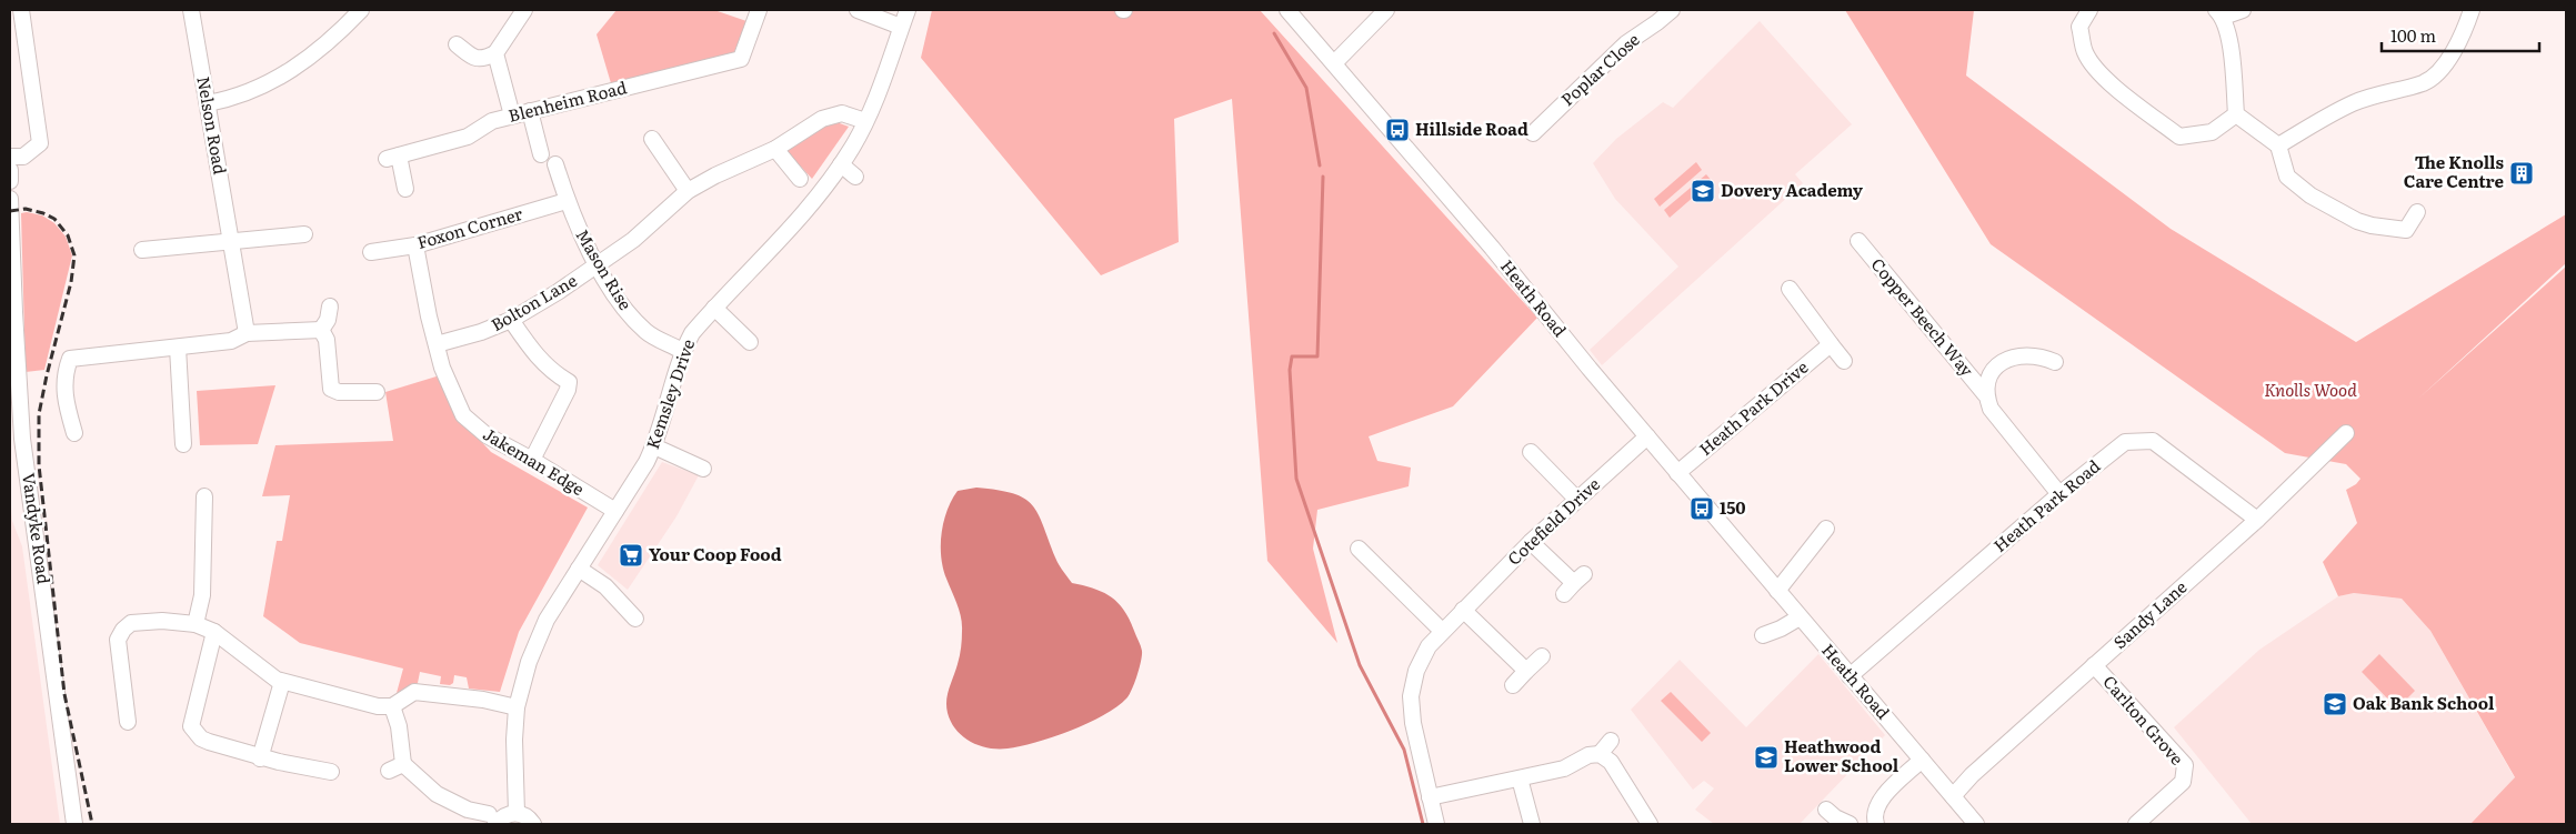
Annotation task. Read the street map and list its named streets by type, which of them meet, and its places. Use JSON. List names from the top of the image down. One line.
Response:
{"streets":{"street":["Poplar Close","Blenheim Road","Nelson Road","Foxon Corner","Mason Rise","Heath Road","Bolton Lane","Copper Beech Way","Kemsley Drive","Heath Park Drive","Jakeman Edge","Heath Park Road","Cotefield Drive","Vandyke Road","Sandy Lane","Carlton Grove"]},"crossings":[["Foxon Corner","Mason Rise"],["Foxon Corner","Jakeman Edge"],["Mason Rise","Bolton Lane"],["Mason Rise","Kemsley Drive"],["Heath Road","Heath Park Drive"],["Heath Road","Heath Park Road"],["Heath Road","Cotefield Drive"],["Heath Road","Sandy Lane"],["Bolton Lane","Kemsley Drive"],["Bolton Lane","Jakeman Edge"],["Copper Beech Way","Heath Park Road"],["Kemsley Drive","Jakeman Edge"],["Heath Park Road","Sandy Lane"],["Sandy Lane","Carlton Grove"]],"parks":["Knolls Wood"],"places":{"bus stop":["Hillside Road","150"],"building":["The Knolls Care Centre"],"school or university":["Dovery Academy","Oak Bank School","Heathwood Lower School"],"supermarket":["Your Coop Food"]},"scale_bar":"100 m"}
